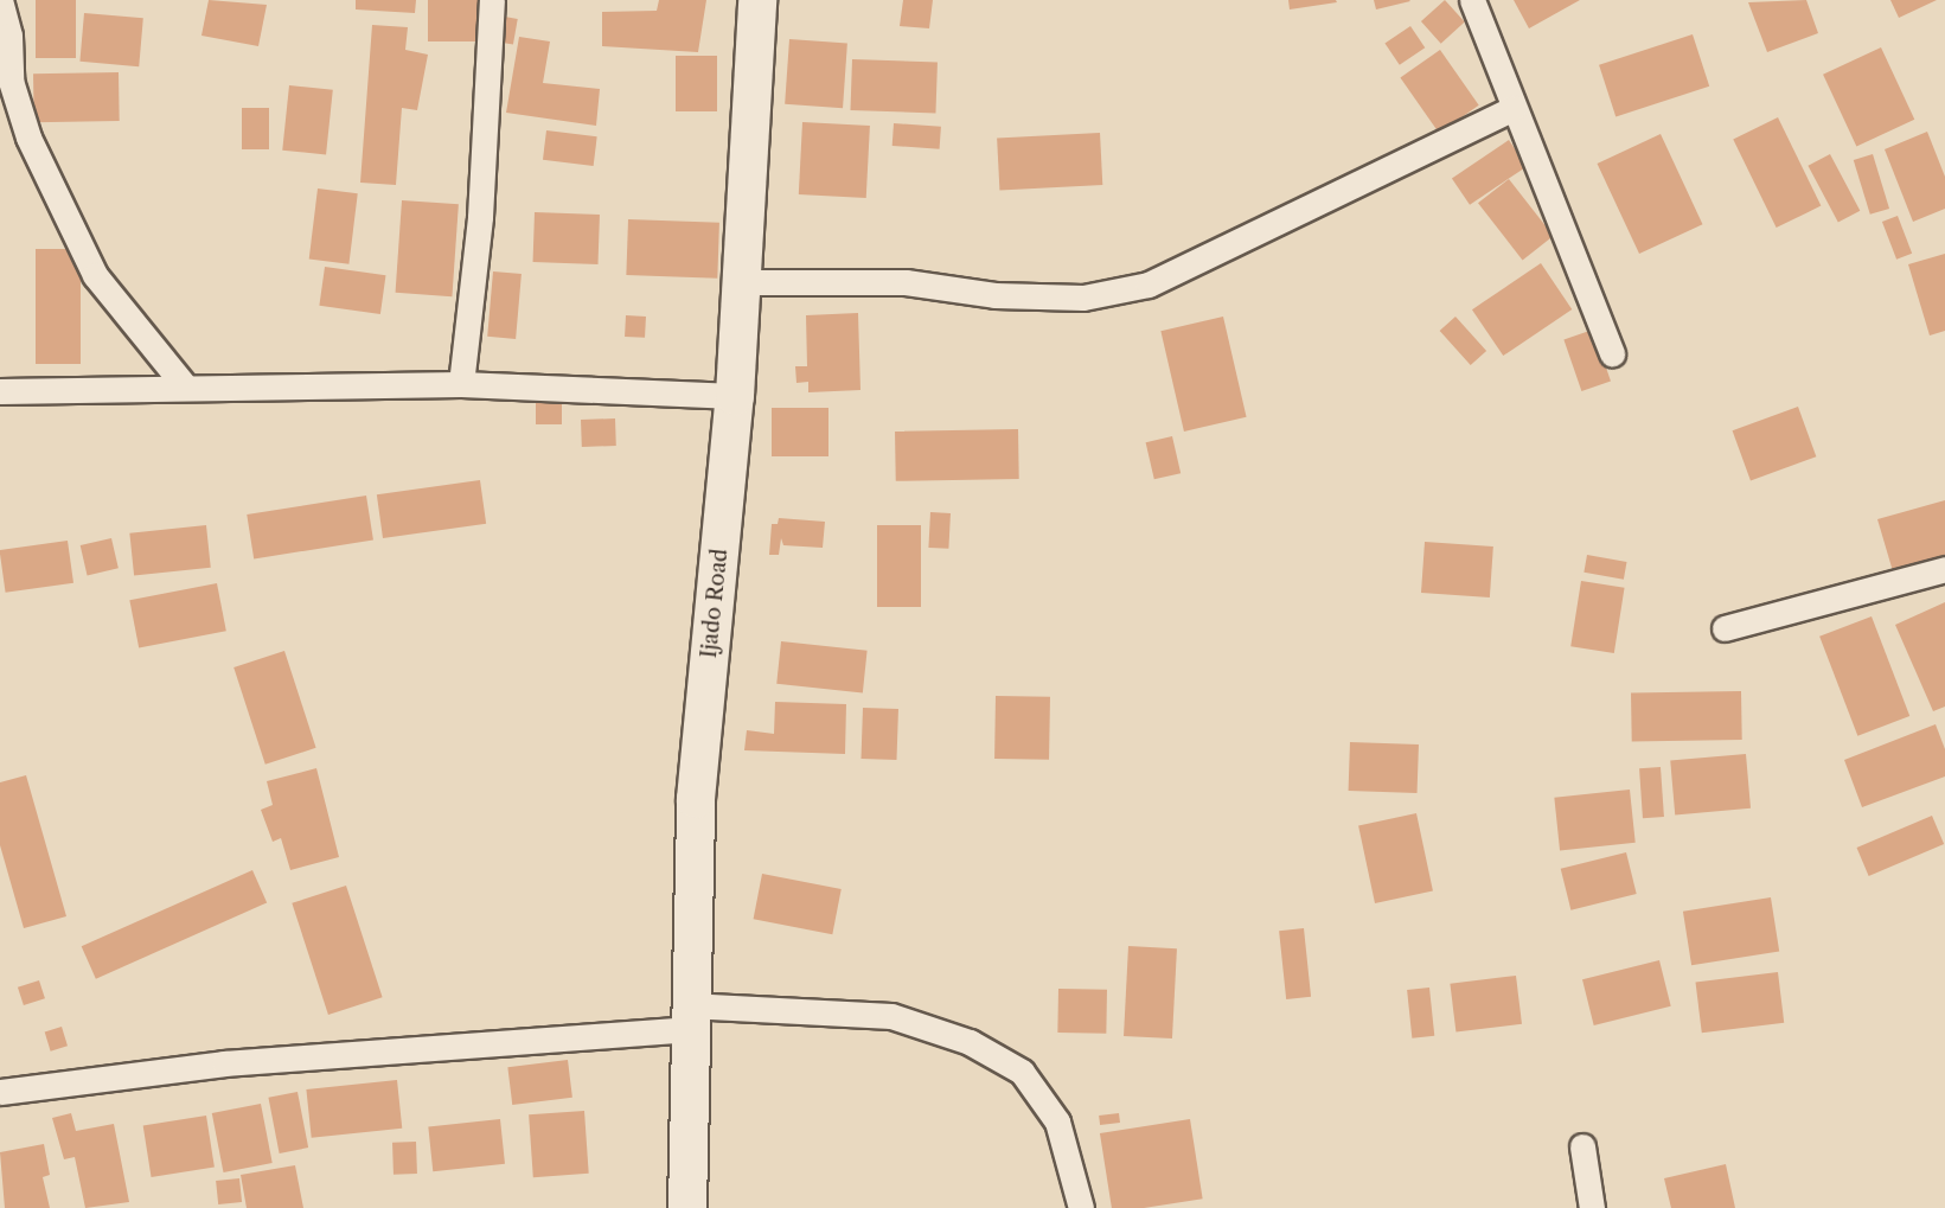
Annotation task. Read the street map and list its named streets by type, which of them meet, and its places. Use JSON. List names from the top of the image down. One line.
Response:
{"streets":{"street":["Ijado Road"]}}
